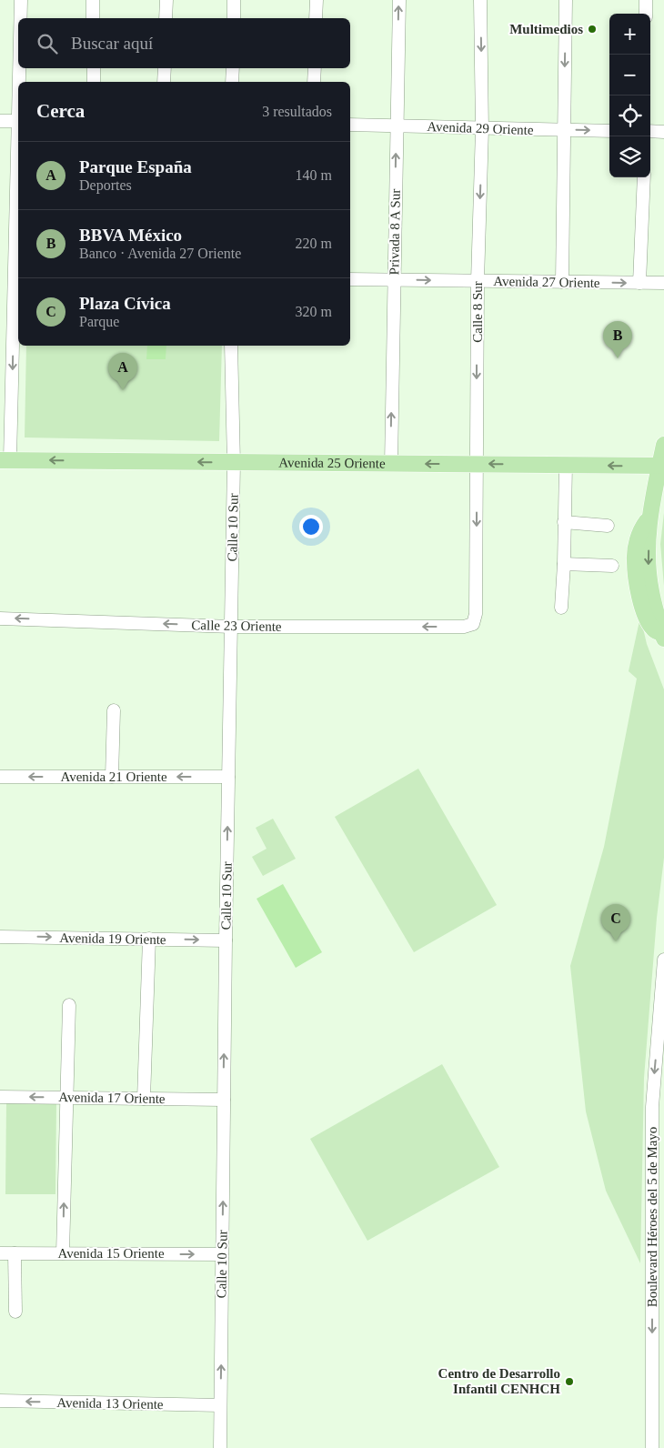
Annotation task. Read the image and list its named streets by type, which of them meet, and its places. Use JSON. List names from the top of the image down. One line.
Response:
{"streets":{"main road":["Avenida 25 Oriente"],"street":["Avenida 29 Oriente","Privada 8 A Sur","Avenida 27 Oriente","Calle 8 Sur","Calle 10 Sur","Calle 23 Oriente","Avenida 21 Oriente","Avenida 19 Oriente","Avenida 17 Oriente","Boulevard Héroes del 5 de Mayo","Avenida 15 Oriente","Avenida 13 Oriente"]},"crossings":[["Avenida 29 Oriente","Privada 8 A Sur"],["Avenida 29 Oriente","Calle 8 Sur"],["Privada 8 A Sur","Avenida 27 Oriente"],["Privada 8 A Sur","Avenida 25 Oriente"],["Avenida 27 Oriente","Calle 8 Sur"],["Calle 8 Sur","Avenida 25 Oriente"],["Calle 8 Sur","Calle 23 Oriente"],["Avenida 25 Oriente","Calle 10 Sur"],["Calle 10 Sur","Calle 23 Oriente"],["Calle 10 Sur","Avenida 21 Oriente"],["Calle 10 Sur","Avenida 19 Oriente"],["Calle 10 Sur","Avenida 17 Oriente"],["Calle 10 Sur","Avenida 15 Oriente"],["Calle 10 Sur","Avenida 13 Oriente"]],"one_way":["Privada 8 A Sur","Avenida 27 Oriente","Avenida 25 Oriente","Calle 10 Sur","Calle 23 Oriente","Avenida 21 Oriente","Avenida 19 Oriente","Boulevard Héroes del 5 de Mayo","Avenida 15 Oriente","Avenida 13 Oriente"],"places":["Multimedios","Centro de Desarrollo Infantil CENHCH"],"page":{"map_buttons":["+","−"],"search":"Buscar aquí","heading":["Cerca","3 resultados"],"list":[{"mark":"A","name":"Parque España","note":"Deportes","value":"140 m"},{"mark":"B","name":"BBVA México","note":"Banco · Avenida 27 Oriente","value":"220 m"},{"mark":"C","name":"Plaza Cívica","note":"Parque","value":"320 m"}],"pins":["B","A","C"]}}
